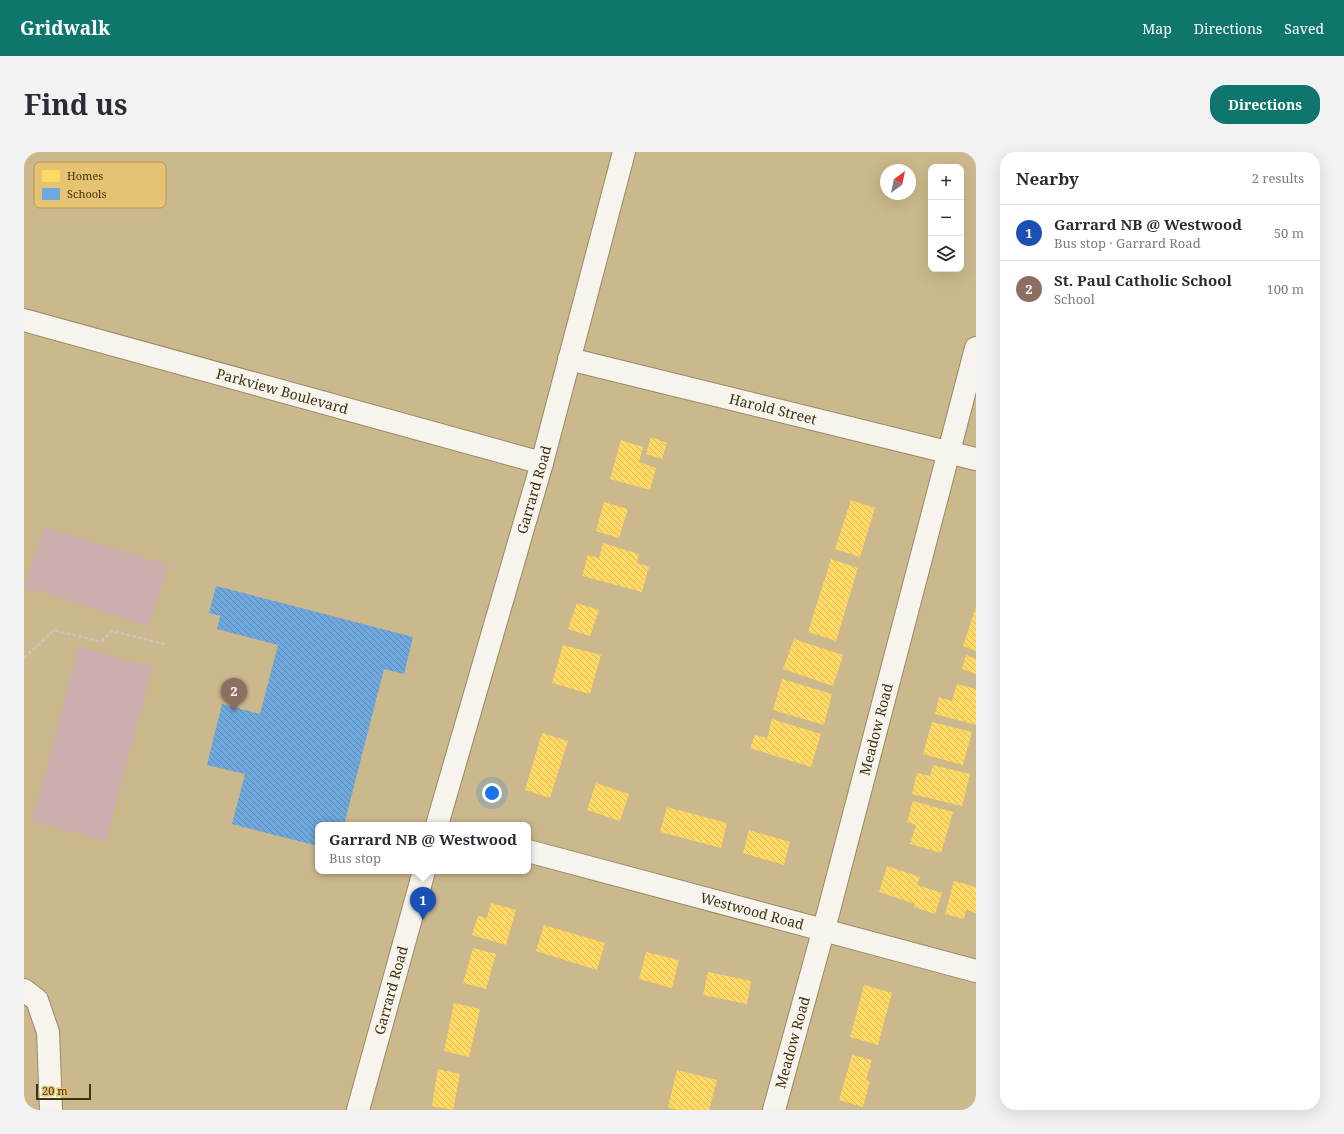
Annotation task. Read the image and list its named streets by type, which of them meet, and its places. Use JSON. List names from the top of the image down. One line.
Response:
{"streets":{"street":["Parkview Boulevard","Harold Street","Garrard Road","Meadow Road","Westwood Road"]},"crossings":[["Parkview Boulevard","Garrard Road"],["Harold Street","Garrard Road"],["Harold Street","Meadow Road"],["Meadow Road","Westwood Road"]],"legend":["Homes","Schools"],"scale_bar":"20 m","north":"top right","page":{"header":"Gridwalk","nav":["Map","Directions","Saved"],"title":"Find us","buttons":"Directions","heading":["Nearby","2 results"],"map_buttons":["+","−"],"list":[{"mark":"1","name":"Garrard NB @ Westwood","note":"Bus stop · Garrard Road","value":"50 m"},{"mark":"2","name":"St. Paul Catholic School","note":"School","value":"100 m"}],"pins":["2","1"],"popup":["Garrard NB @ Westwood","Bus stop"],"scale":"20 m"}}
